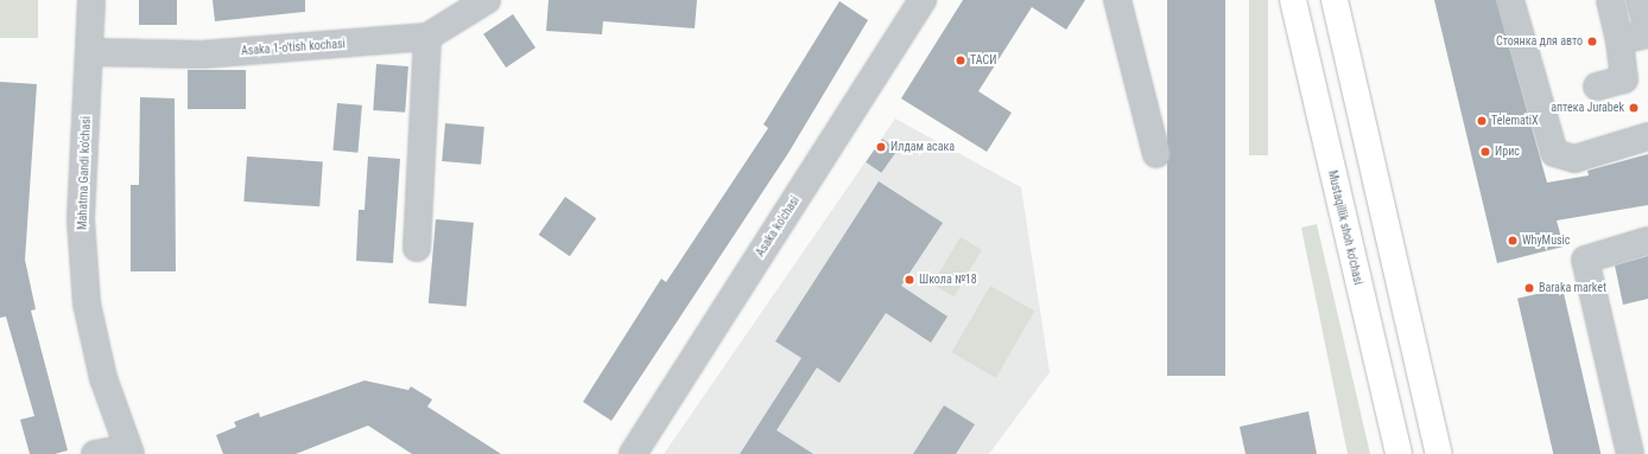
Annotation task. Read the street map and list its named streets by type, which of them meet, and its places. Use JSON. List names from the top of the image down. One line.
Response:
{"streets":{"main road":["Mustaqillik shoh ko'chasi"],"street":["Asaka 1-o'tish kochasi","Mahatma Gandi ko'chasi","Asaka ko'chasi"]},"crossings":[["Asaka 1-o'tish kochasi","Mahatma Gandi ko'chasi"]],"places":["Стоянка для авто","ТАСИ","аптека Jurabek","TelematiX","Илдам асака","Ирис","WhyMusic","Школа №18","Baraka market"]}
